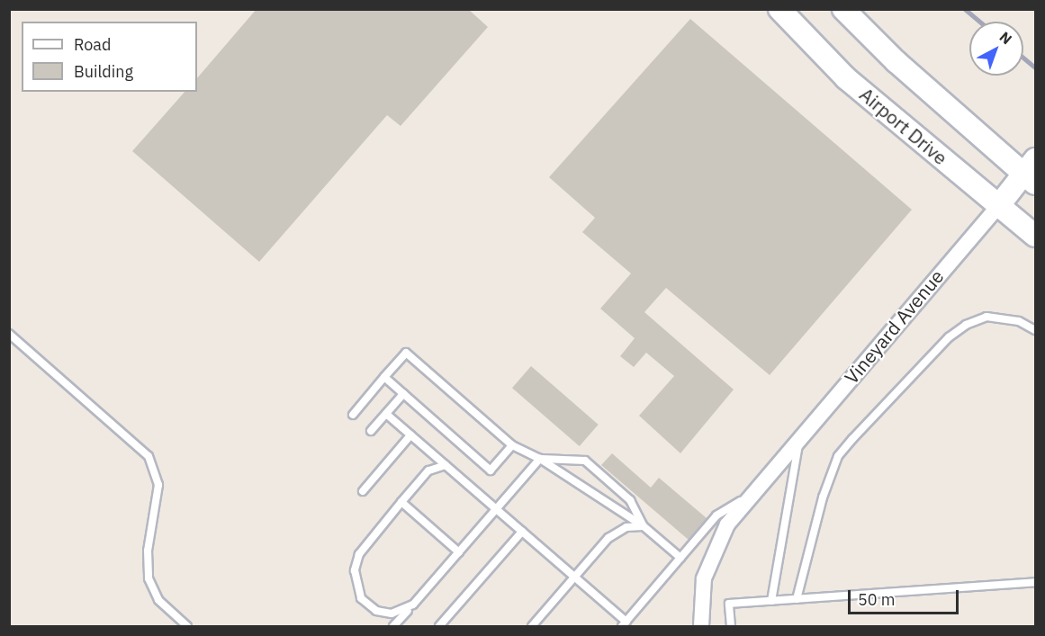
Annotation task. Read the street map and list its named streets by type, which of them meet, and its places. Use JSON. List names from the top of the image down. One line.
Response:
{"streets":{"main road":["Airport Drive","Vineyard Avenue"]},"crossings":[["Airport Drive","Vineyard Avenue"]],"legend":["Road","Building"],"scale_bar":"50 m","north":"top right"}
